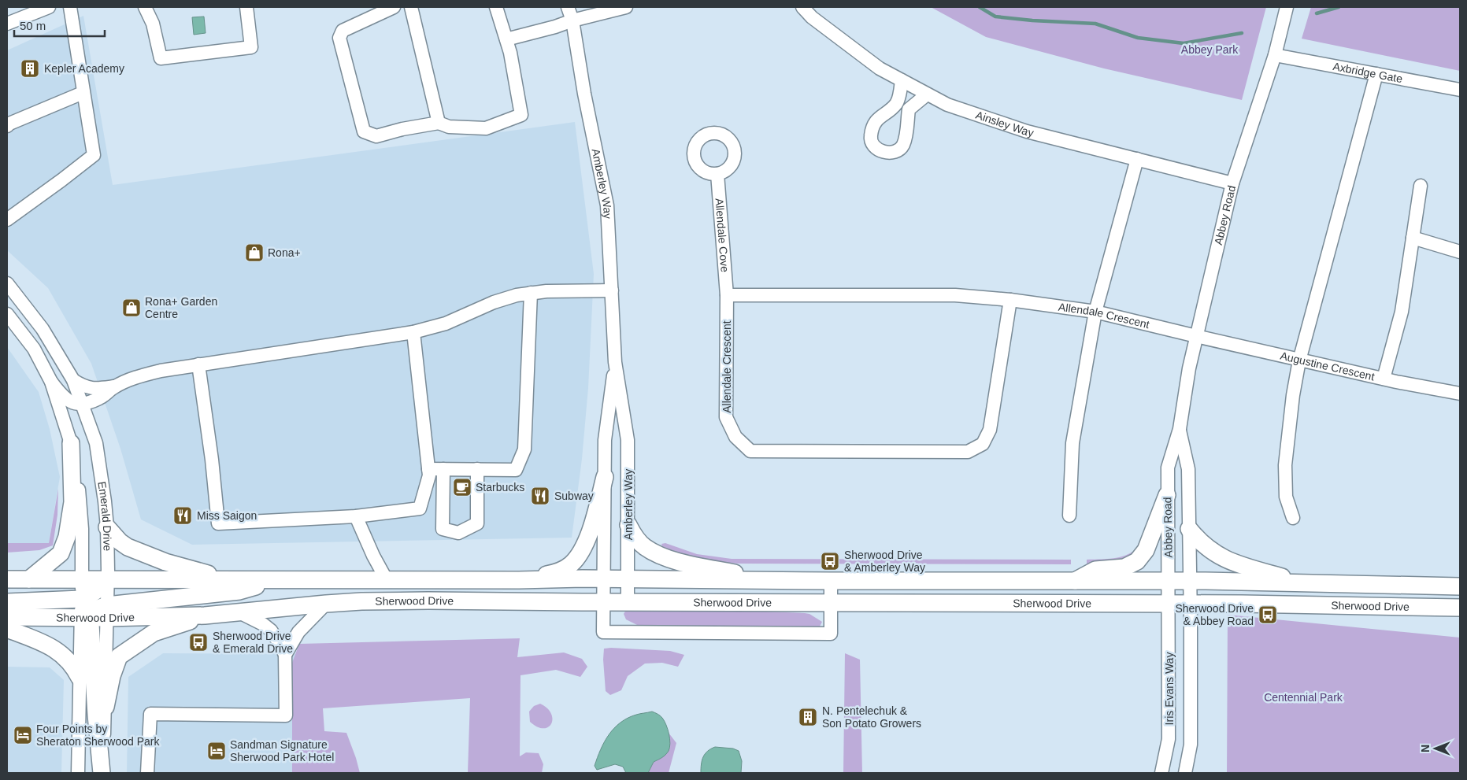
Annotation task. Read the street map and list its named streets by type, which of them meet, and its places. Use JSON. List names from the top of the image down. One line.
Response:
{"streets":{"main road":["Sherwood Drive"],"street":["Axbridge Gate","Ainsley Way","Amberley Way","Abbey Road","Allendale Cove","Allendale Crescent","Augustine Crescent","Emerald Drive","Iris Evans Way"]},"crossings":[["Axbridge Gate","Abbey Road"],["Ainsley Way","Abbey Road"],["Amberley Way","Sherwood Drive"],["Abbey Road","Allendale Crescent"],["Abbey Road","Augustine Crescent"],["Abbey Road","Sherwood Drive"],["Abbey Road","Iris Evans Way"],["Allendale Cove","Allendale Crescent"],["Allendale Crescent","Augustine Crescent"],["Emerald Drive","Sherwood Drive"],["Sherwood Drive","Iris Evans Way"]],"parks":["Abbey Park","Centennial Park"],"places":{"building":["Kepler Academy","N. Pentelechuk & Son Potato Growers"],"shop":["Rona+","Rona+ Garden Centre"],"cafe":["Starbucks"],"restaurant":["Subway","Miss Saigon"],"bus stop":["Sherwood Drive & Amberley Way","Sherwood Drive & Abbey Road","Sherwood Drive & Emerald Drive"],"hotel":["Four Points by Sheraton Sherwood Park","Sandman Signature Sherwood Park Hotel"]},"scale_bar":"50 m","north":"left"}
